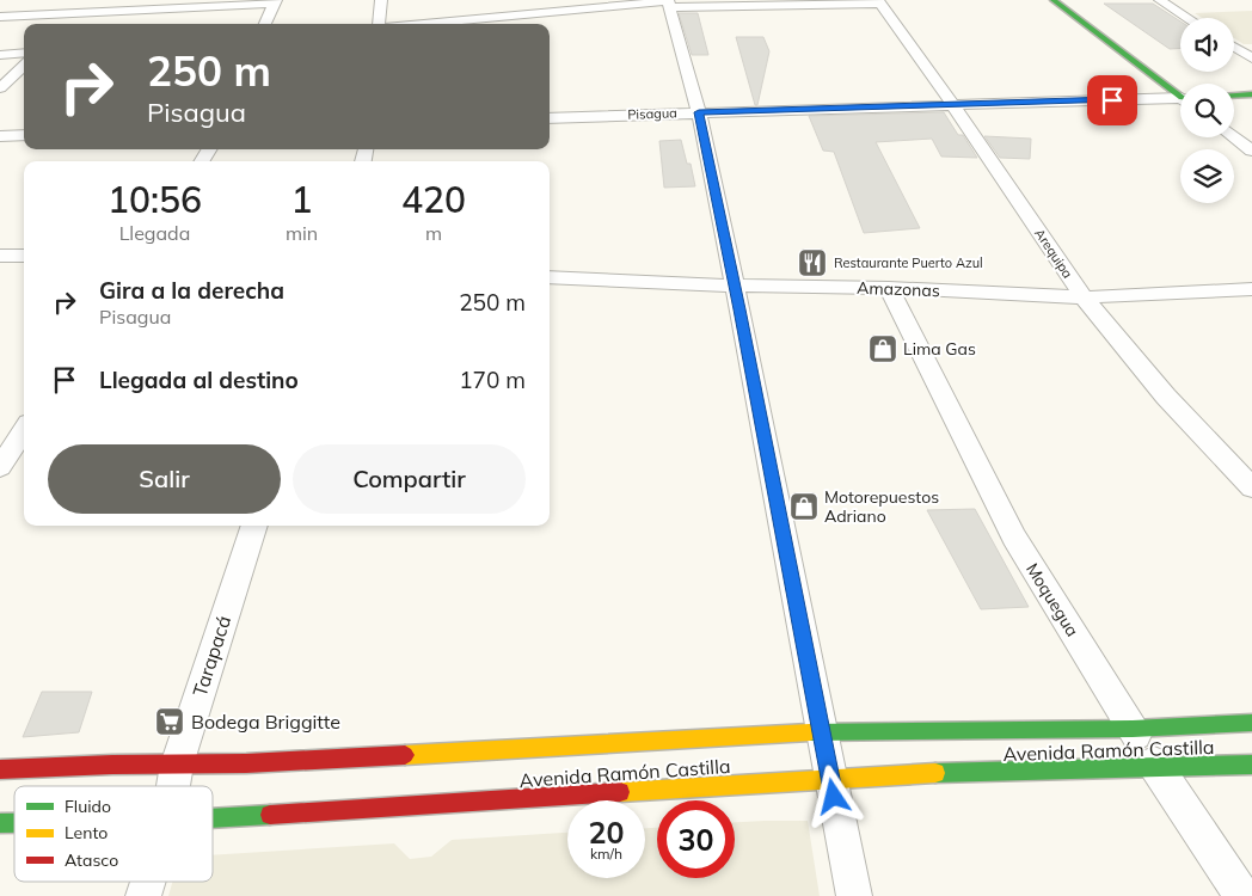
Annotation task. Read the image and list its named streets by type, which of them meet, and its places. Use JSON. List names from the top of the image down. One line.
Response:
{"streets":{"main road":["Avenida Ramón Castilla"],"street":["Pisagua","Arequipa","Amazonas","Moquegua","Tarapacá"]},"crossings":[["Pisagua","Arequipa"],["Arequipa","Amazonas"],["Amazonas","Moquegua"],["Moquegua","Avenida Ramón Castilla"],["Tarapacá","Avenida Ramón Castilla"]],"places":{"restaurant":["Restaurante Puerto Azul"],"shop":["Lima Gas","Motorepuestos Adriano"],"supermarket":["Bodega Briggitte"]},"legend":["Fluido","Lento","Atasco"],"page":{"turn":["250 m","Pisagua"],"eta":["10:56","Llegada","1","min","420","m"],"list":[{"name":"Gira a la derecha","note":"Pisagua","value":"250 m"},{"name":"Llegada al destino","value":"170 m"}],"buttons":["Salir","Compartir"],"speed":"20 km/h","limit":"30"}}
